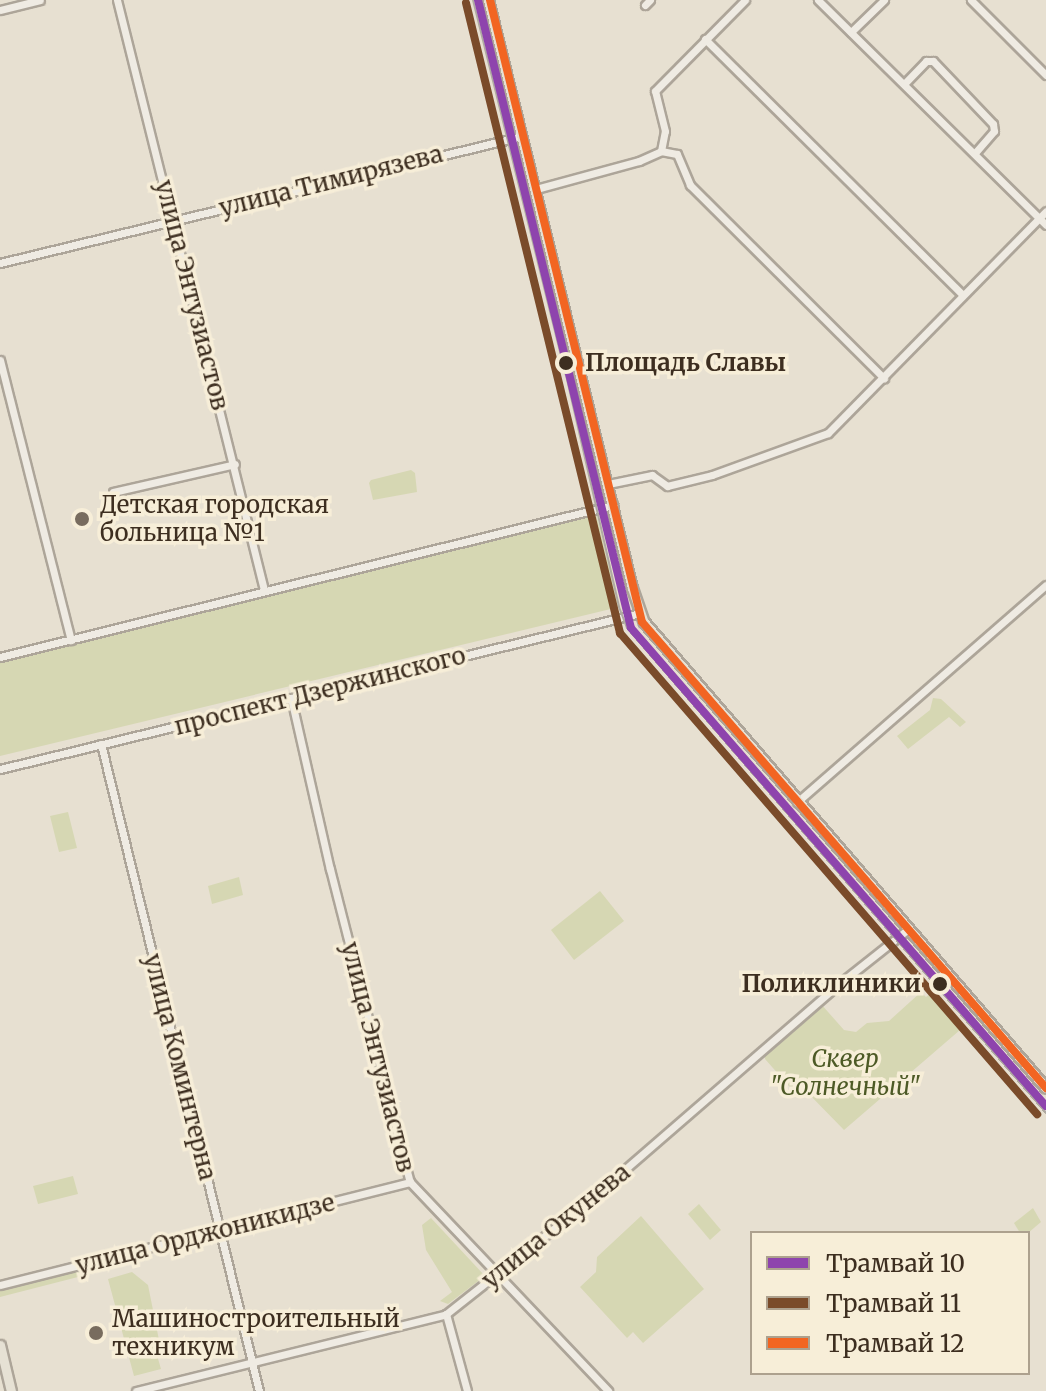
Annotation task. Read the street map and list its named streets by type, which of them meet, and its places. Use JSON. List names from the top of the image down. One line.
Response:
{"streets":{"street":["улица Тимирязева","улица Энтузиастов","проспект Дзержинского","улица Коминтерна","улица Окунева","улица Орджоникидзе"]},"crossings":[["улица Тимирязева","улица Энтузиастов"],["улица Энтузиастов","проспект Дзержинского"],["улица Энтузиастов","улица Окунева"],["улица Энтузиастов","улица Орджоникидзе"],["проспект Дзержинского","улица Коминтерна"],["улица Коминтерна","улица Окунева"],["улица Коминтерна","улица Орджоникидзе"]],"parks":["Сквер \"Солнечный\""],"places":["Площадь Славы","Детская городская больница №1","Поликлиники","Машиностроительный техникум"],"lines":["tram line 10","tram line 12","tram line 11"],"legend":["Трамвай 10","Трамвай 11","Трамвай 12"]}
